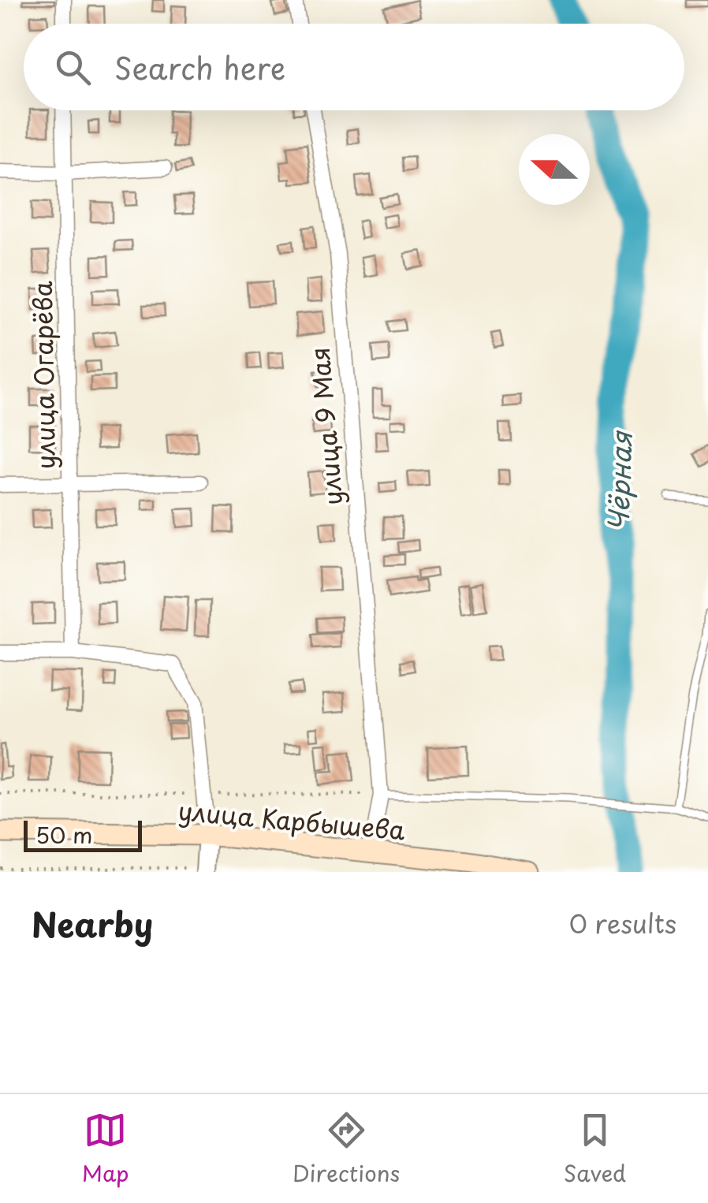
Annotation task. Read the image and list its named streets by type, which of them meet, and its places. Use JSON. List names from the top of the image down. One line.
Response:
{"streets":{"main road":["улица Карбышева"],"street":["улица Огарёва","улица 9 Мая"]},"crossings":[["улица 9 Мая","улица Карбышева"]],"water":["Чёрная"],"scale_bar":"50 m","north":"left","page":{"search":"Search here","scale":"50 m","heading":["Nearby","0 results"],"nav":["Map","Directions","Saved"]}}
